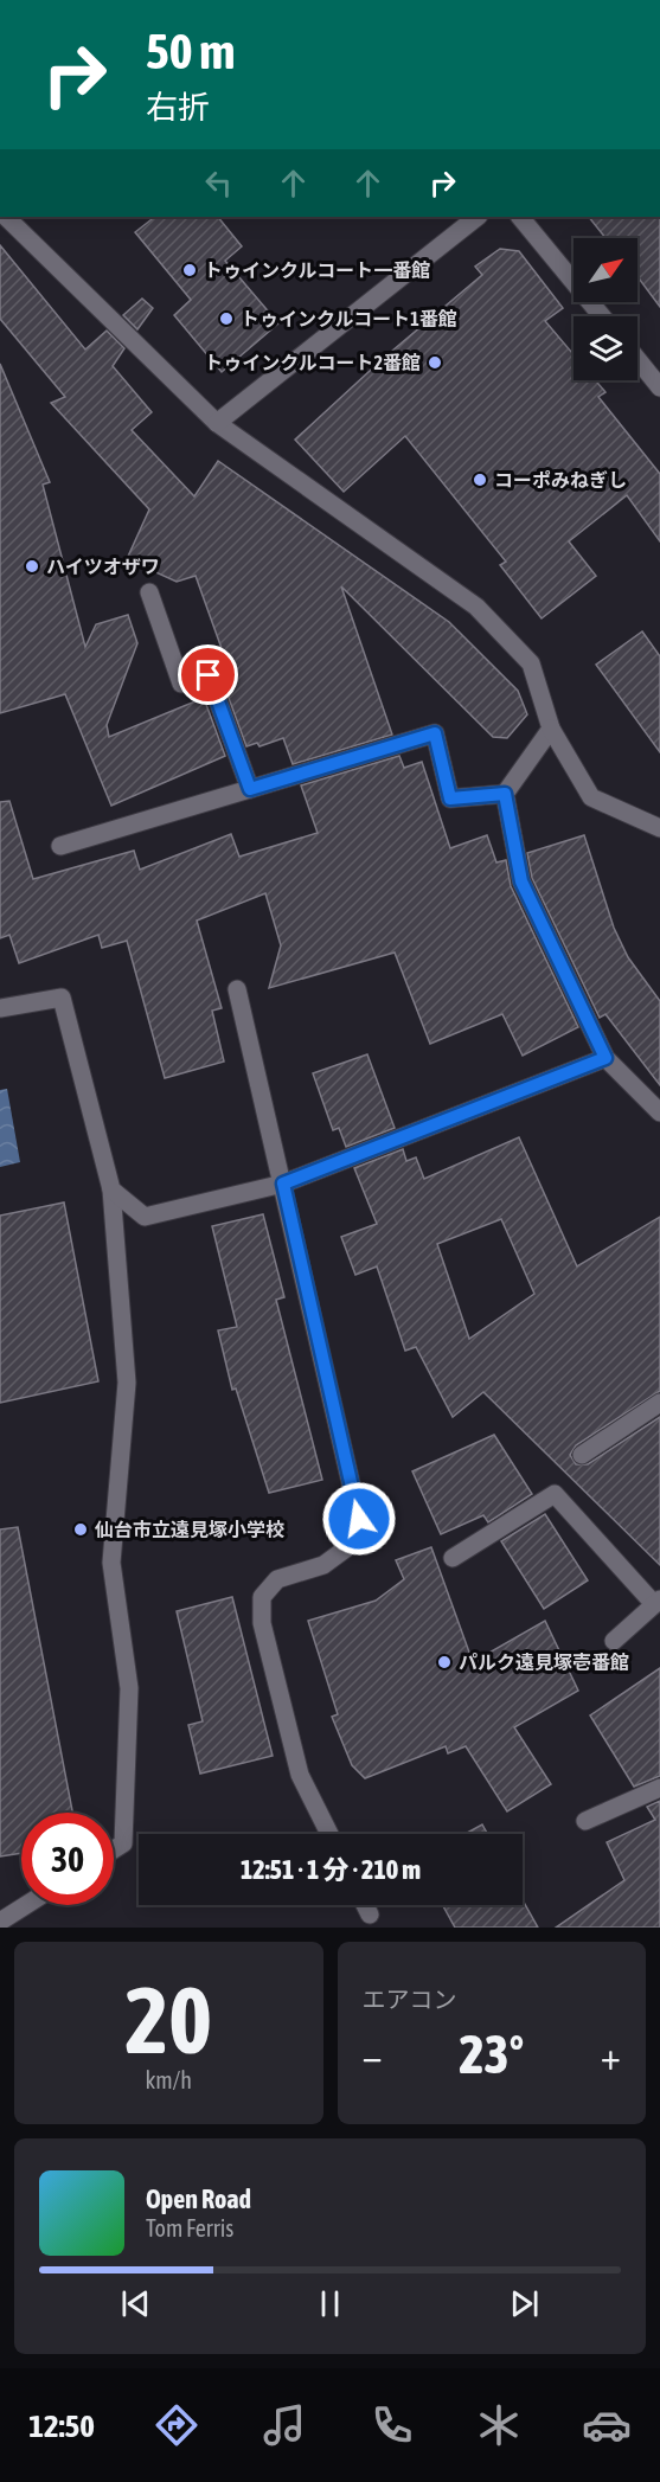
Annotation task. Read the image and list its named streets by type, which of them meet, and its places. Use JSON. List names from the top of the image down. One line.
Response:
{"places":["トゥインクルコート一番館","トゥインクルコート1番館","トゥインクルコート2番館","コーポみねぎし","ハイツオザワ","仙台市立遠見塚小学校","パルク遠見塚壱番館"],"north":"top right","page":{"turn":["50 m","右折"],"limit":"30","trip":"12:51 · 1 分 · 210 m","tile":[["20","km/h"],"エアコン"],"heat":["−","23°","+"],"song":["Open Road","Tom Ferris"],"tabs":"12:50"}}
